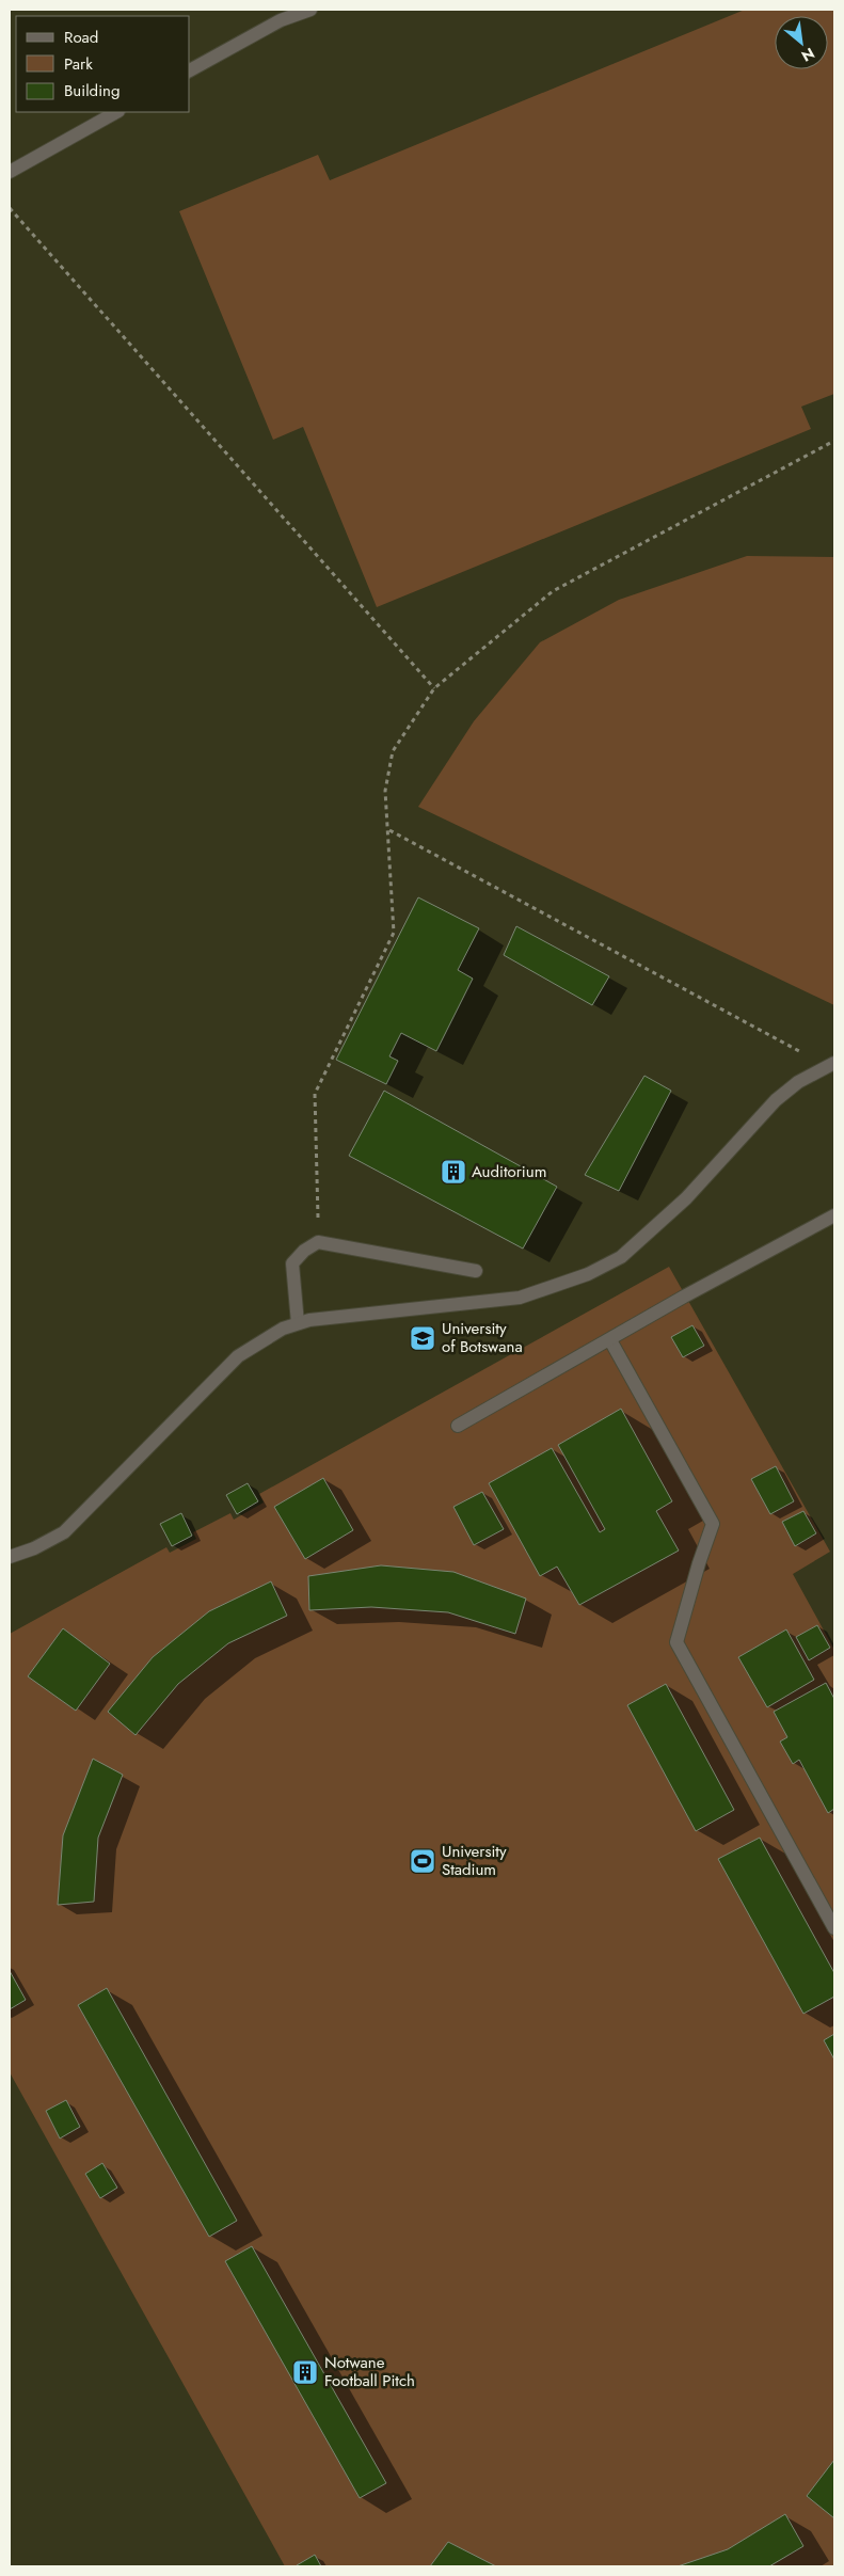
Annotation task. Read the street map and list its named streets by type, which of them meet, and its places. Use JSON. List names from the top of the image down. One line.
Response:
{"places":{"building":["Auditorium","Notwane Football Pitch"],"school or university":["University of Botswana"],"sports":["University Stadium"]},"legend":["Road","Park","Building"],"north":"bottom right"}
